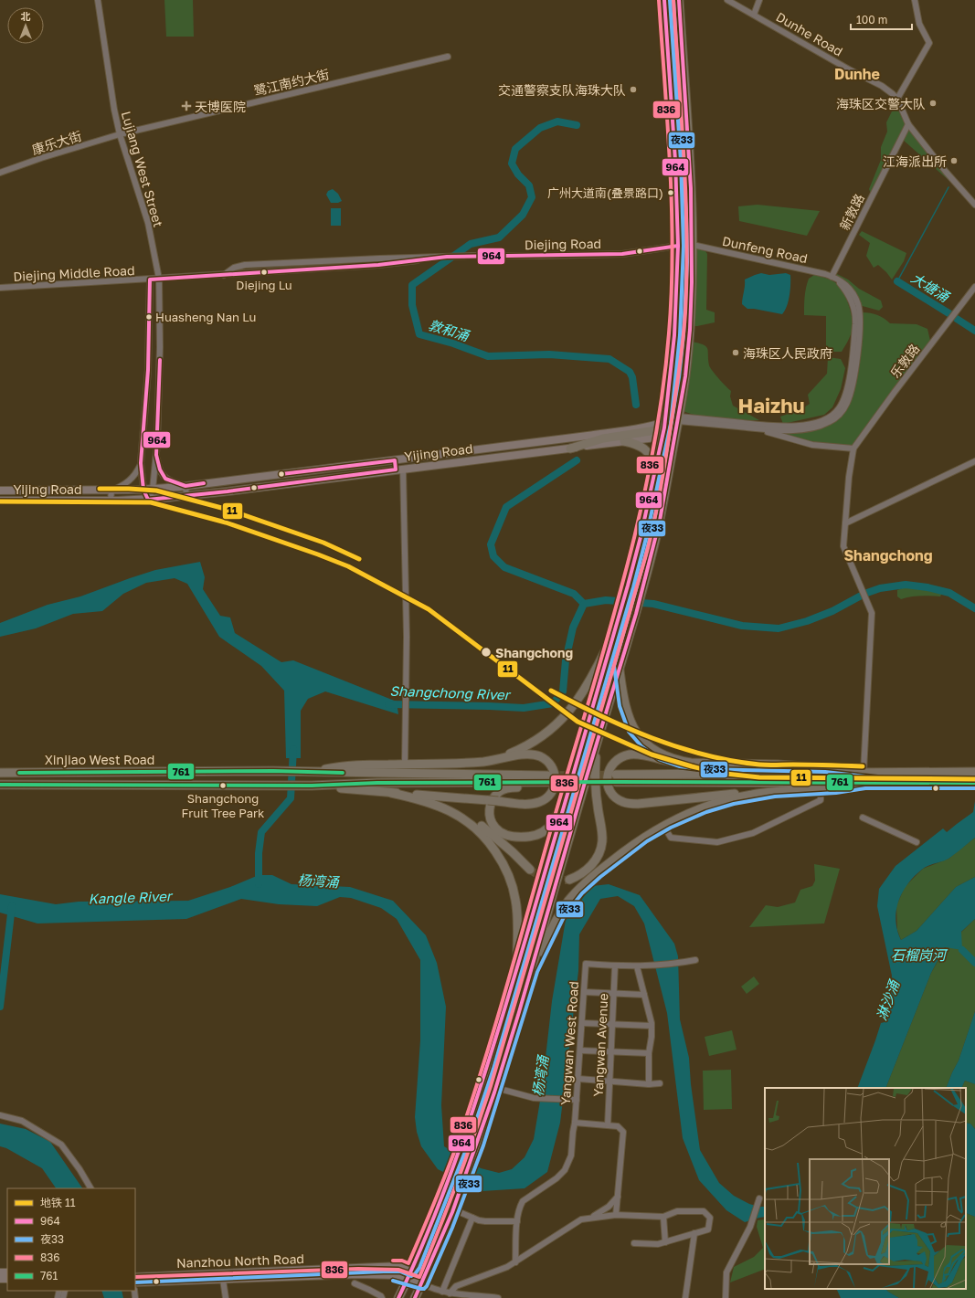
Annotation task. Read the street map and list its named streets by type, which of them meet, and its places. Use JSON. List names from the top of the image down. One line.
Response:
{"streets":{"highway":["Xinjiao West Road"],"main road":["Yijing Road","Nanzhou North Road"],"street":["Dunhe Road","鹭江南约大街","康乐大街","Lujiang West Street","新敦路","Diejing Road","Dunfeng Road","Diejing Middle Road","乐敦路","Yangwan West Road","Yangwan Avenue"]},"crossings":[["Dunhe Road","新敦路"],["鹭江南约大街","康乐大街"],["鹭江南约大街","Lujiang West Street"],["康乐大街","Lujiang West Street"],["Lujiang West Street","Diejing Road"],["新敦路","Dunfeng Road"],["Diejing Road","Diejing Middle Road"],["Yangwan West Road","Yangwan Avenue"]],"districts":["Dunhe","Haizhu","Shangchong"],"water":["大塘涌","敦和涌","Shangchong River","杨湾涌","Kangle River","石榴岗河","淋沙涌"],"places":{"other":["交通警察支队海珠大队","海珠区交警大队","江海派出所","广州大道南(叠景路口)","Diejing Lu","Huasheng Nan Lu","海珠区人民政府","Shangchong","Shangchong Fruit Tree Park"],"health":["天博医院"]},"lines":["transit line 964","transit line 夜33","transit line 836","metro line 11","transit line 761"],"legend":["地铁 11","964","夜33","836","761"],"scale_bar":"100 m","north":"top"}
